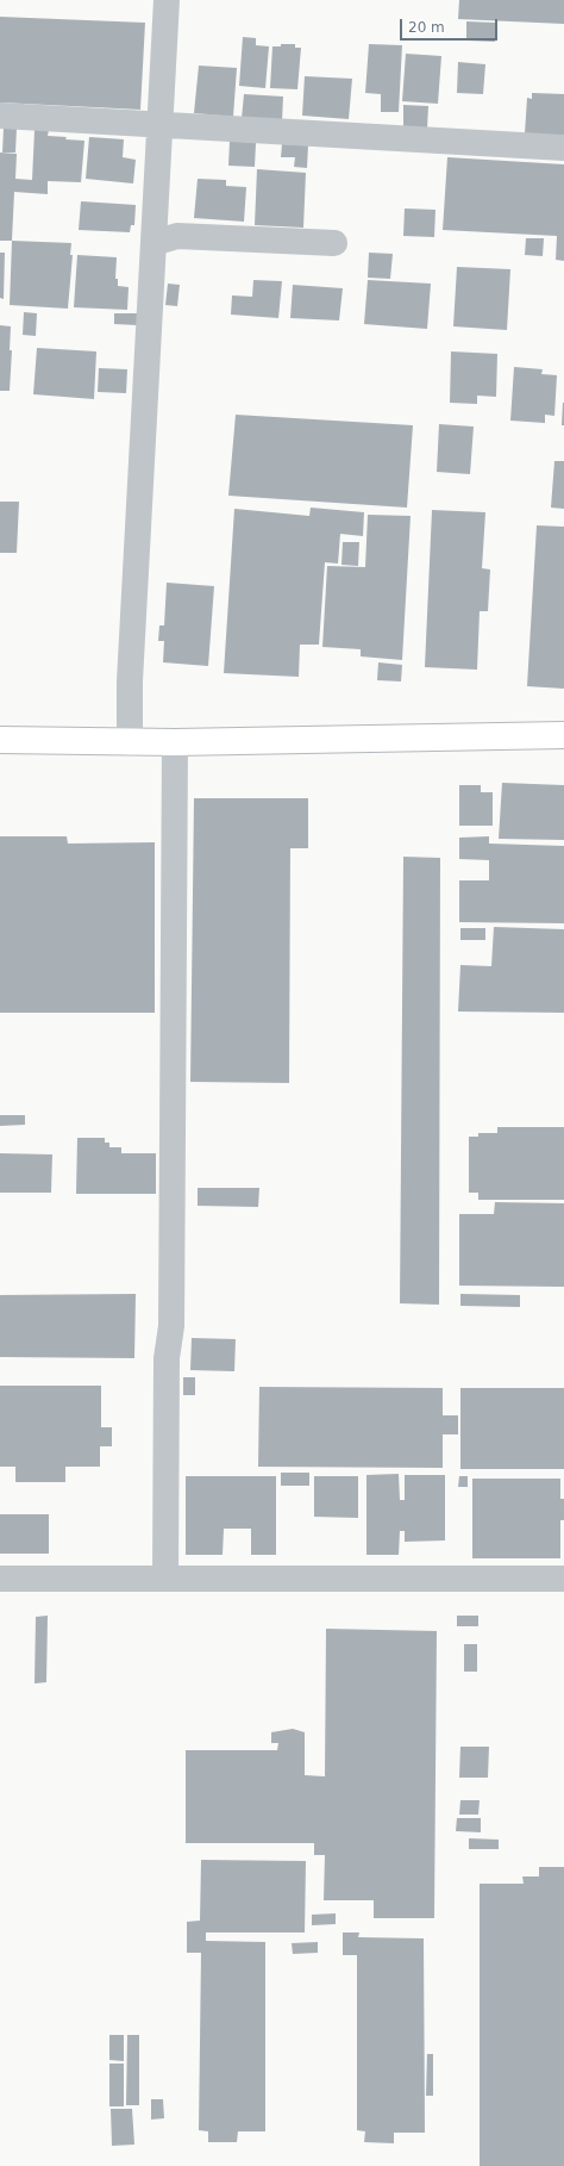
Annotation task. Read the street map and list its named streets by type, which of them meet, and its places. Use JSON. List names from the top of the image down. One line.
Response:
{"scale_bar":"20 m"}
